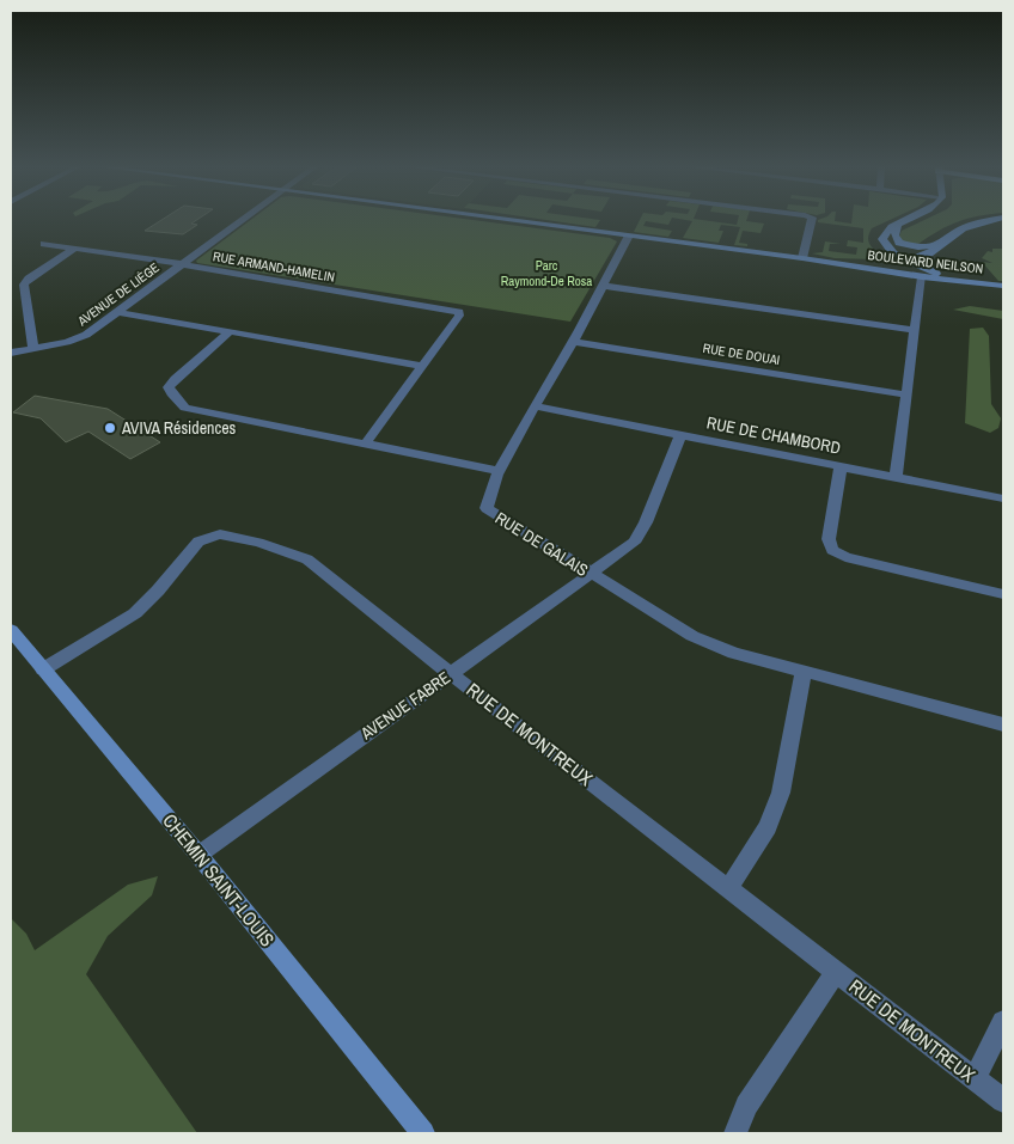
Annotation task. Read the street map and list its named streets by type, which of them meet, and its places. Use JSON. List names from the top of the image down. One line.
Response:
{"streets":{"main road":["BOULEVARD NEILSON","CHEMIN SAINT-LOUIS"],"street":["RUE ARMAND-HAMELIN","AVENUE DE LIÈGE","RUE DE DOUAI","RUE DE CHAMBORD","RUE DE GALAIS","AVENUE FABRE","RUE DE MONTREUX"]},"crossings":[["RUE ARMAND-HAMELIN","AVENUE DE LIÈGE"],["RUE DE CHAMBORD","AVENUE FABRE"],["RUE DE GALAIS","AVENUE FABRE"],["AVENUE FABRE","RUE DE MONTREUX"],["AVENUE FABRE","CHEMIN SAINT-LOUIS"],["RUE DE MONTREUX","CHEMIN SAINT-LOUIS"]],"parks":["Parc Raymond-De Rosa"],"places":["AVIVA Résidences"]}
